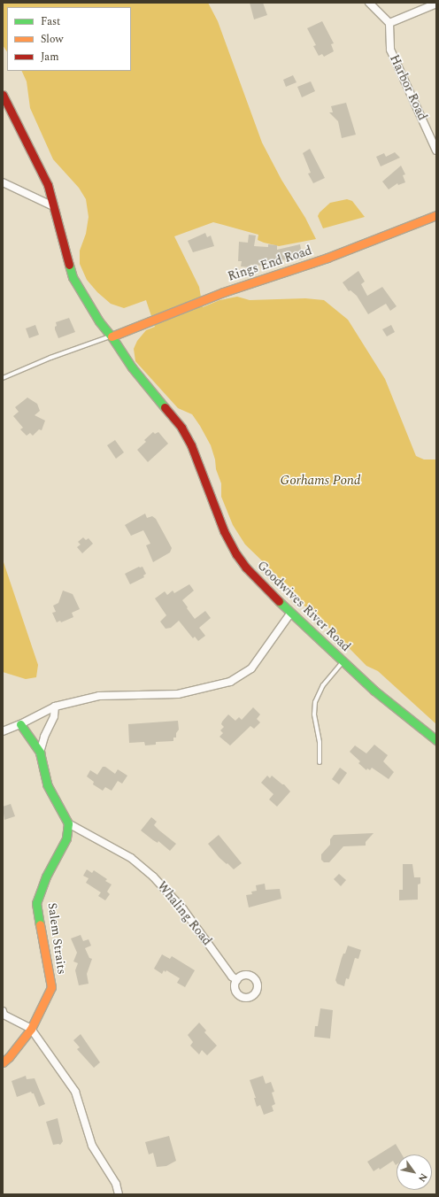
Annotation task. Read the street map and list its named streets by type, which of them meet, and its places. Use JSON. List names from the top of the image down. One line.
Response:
{"streets":{"street":["Harbor Road","Rings End Road","Goodwives River Road","Whaling Road","Salem Straits"]},"crossings":[["Rings End Road","Goodwives River Road"],["Whaling Road","Salem Straits"]],"water":["Gorhams Pond"],"legend":["Fast","Slow","Jam"],"north":"bottom right"}
